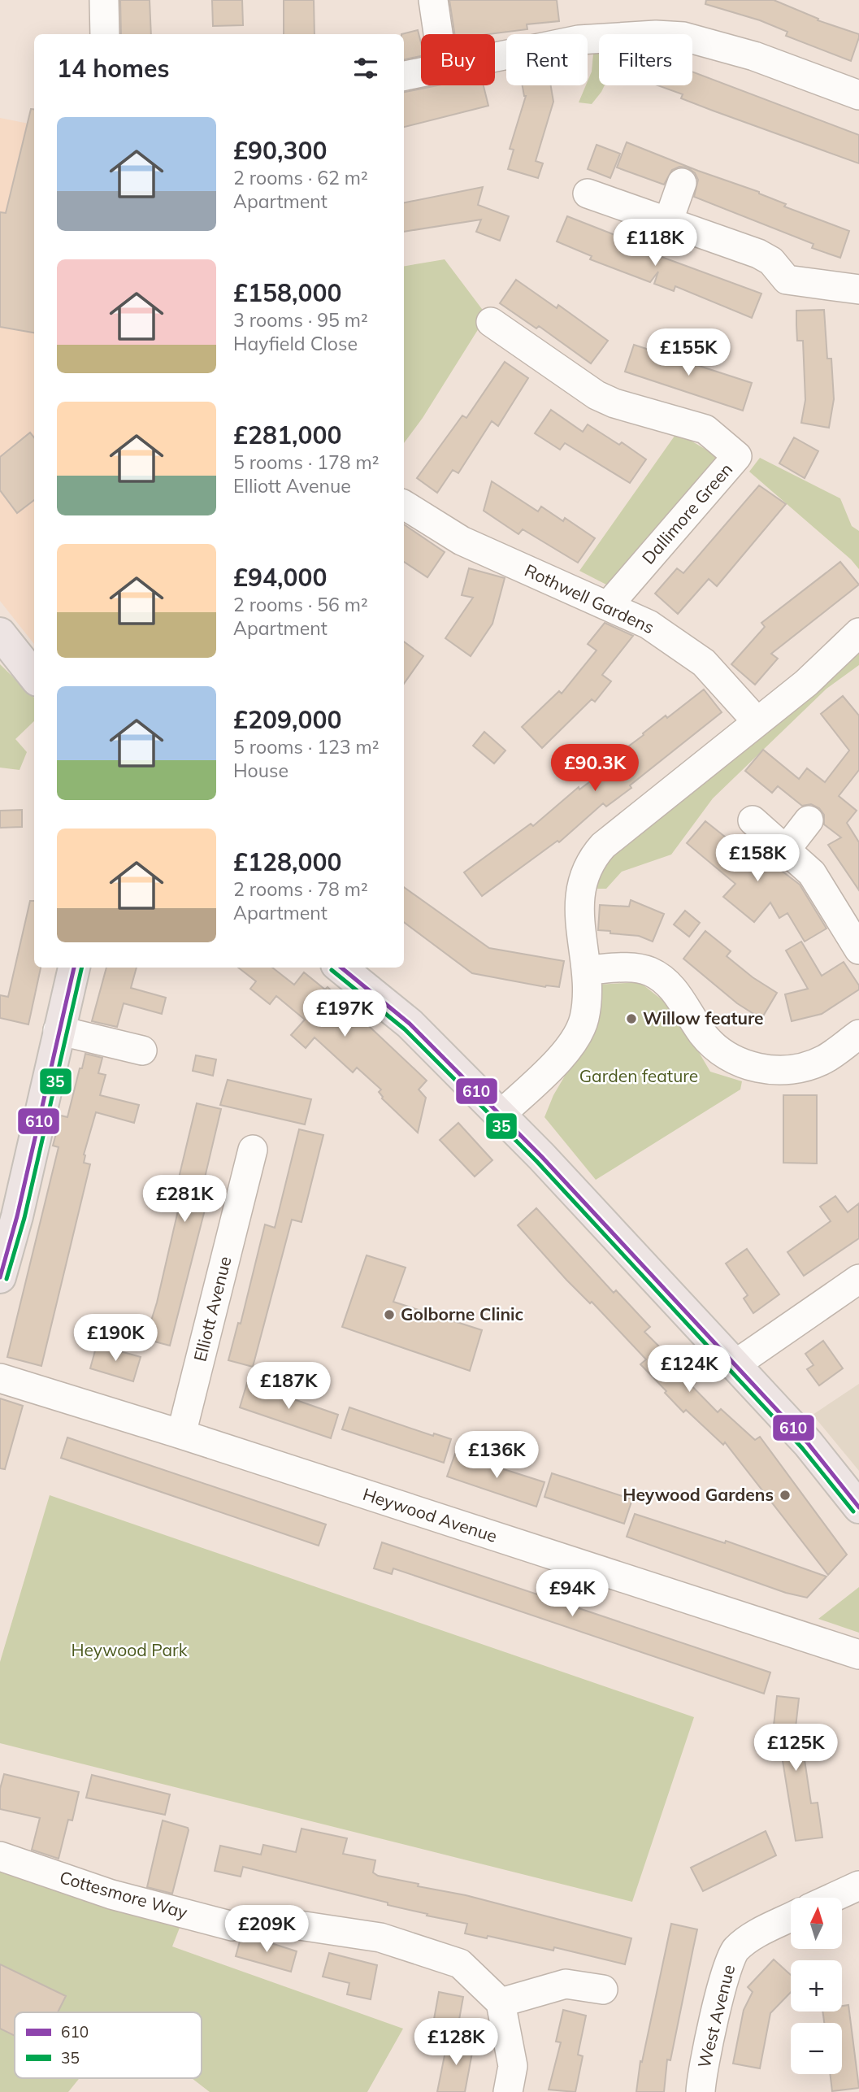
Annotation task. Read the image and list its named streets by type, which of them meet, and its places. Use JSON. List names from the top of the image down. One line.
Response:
{"streets":{"street":["Dallimore Green","Rothwell Gardens","Elliott Avenue","Heywood Avenue","Cottesmore Way","West Avenue"]},"crossings":[["Dallimore Green","Rothwell Gardens"],["Elliott Avenue","Heywood Avenue"]],"parks":["Garden feature","Heywood Park"],"places":["Willow feature","Golborne Clinic","Heywood Gardens"],"lines":["transit line 610","transit line 35"],"legend":["610","35"],"north":"top","page":{"chip":["Buy","Rent","Filters"],"heading":"14 homes","list":[{"name":"£90,300","note":"2 rooms · 62 m² · Apartment"},{"name":"£158,000","note":"3 rooms · 95 m² · Hayfield Close"},{"name":"£281,000","note":"5 rooms · 178 m² · Elliott Avenue"},{"name":"£94,000","note":"2 rooms · 56 m² · Apartment"},{"name":"£209,000","note":"5 rooms · 123 m² · House"},{"name":"£128,000","note":"2 rooms · 78 m² · Apartment"}],"price":["£118K","£155K","£90.3K","£158K","£197K","£281K","£190K","£124K","£187K","£136K","£94K","£125K","£209K","£128K"],"map_buttons":["+","−"]}}
